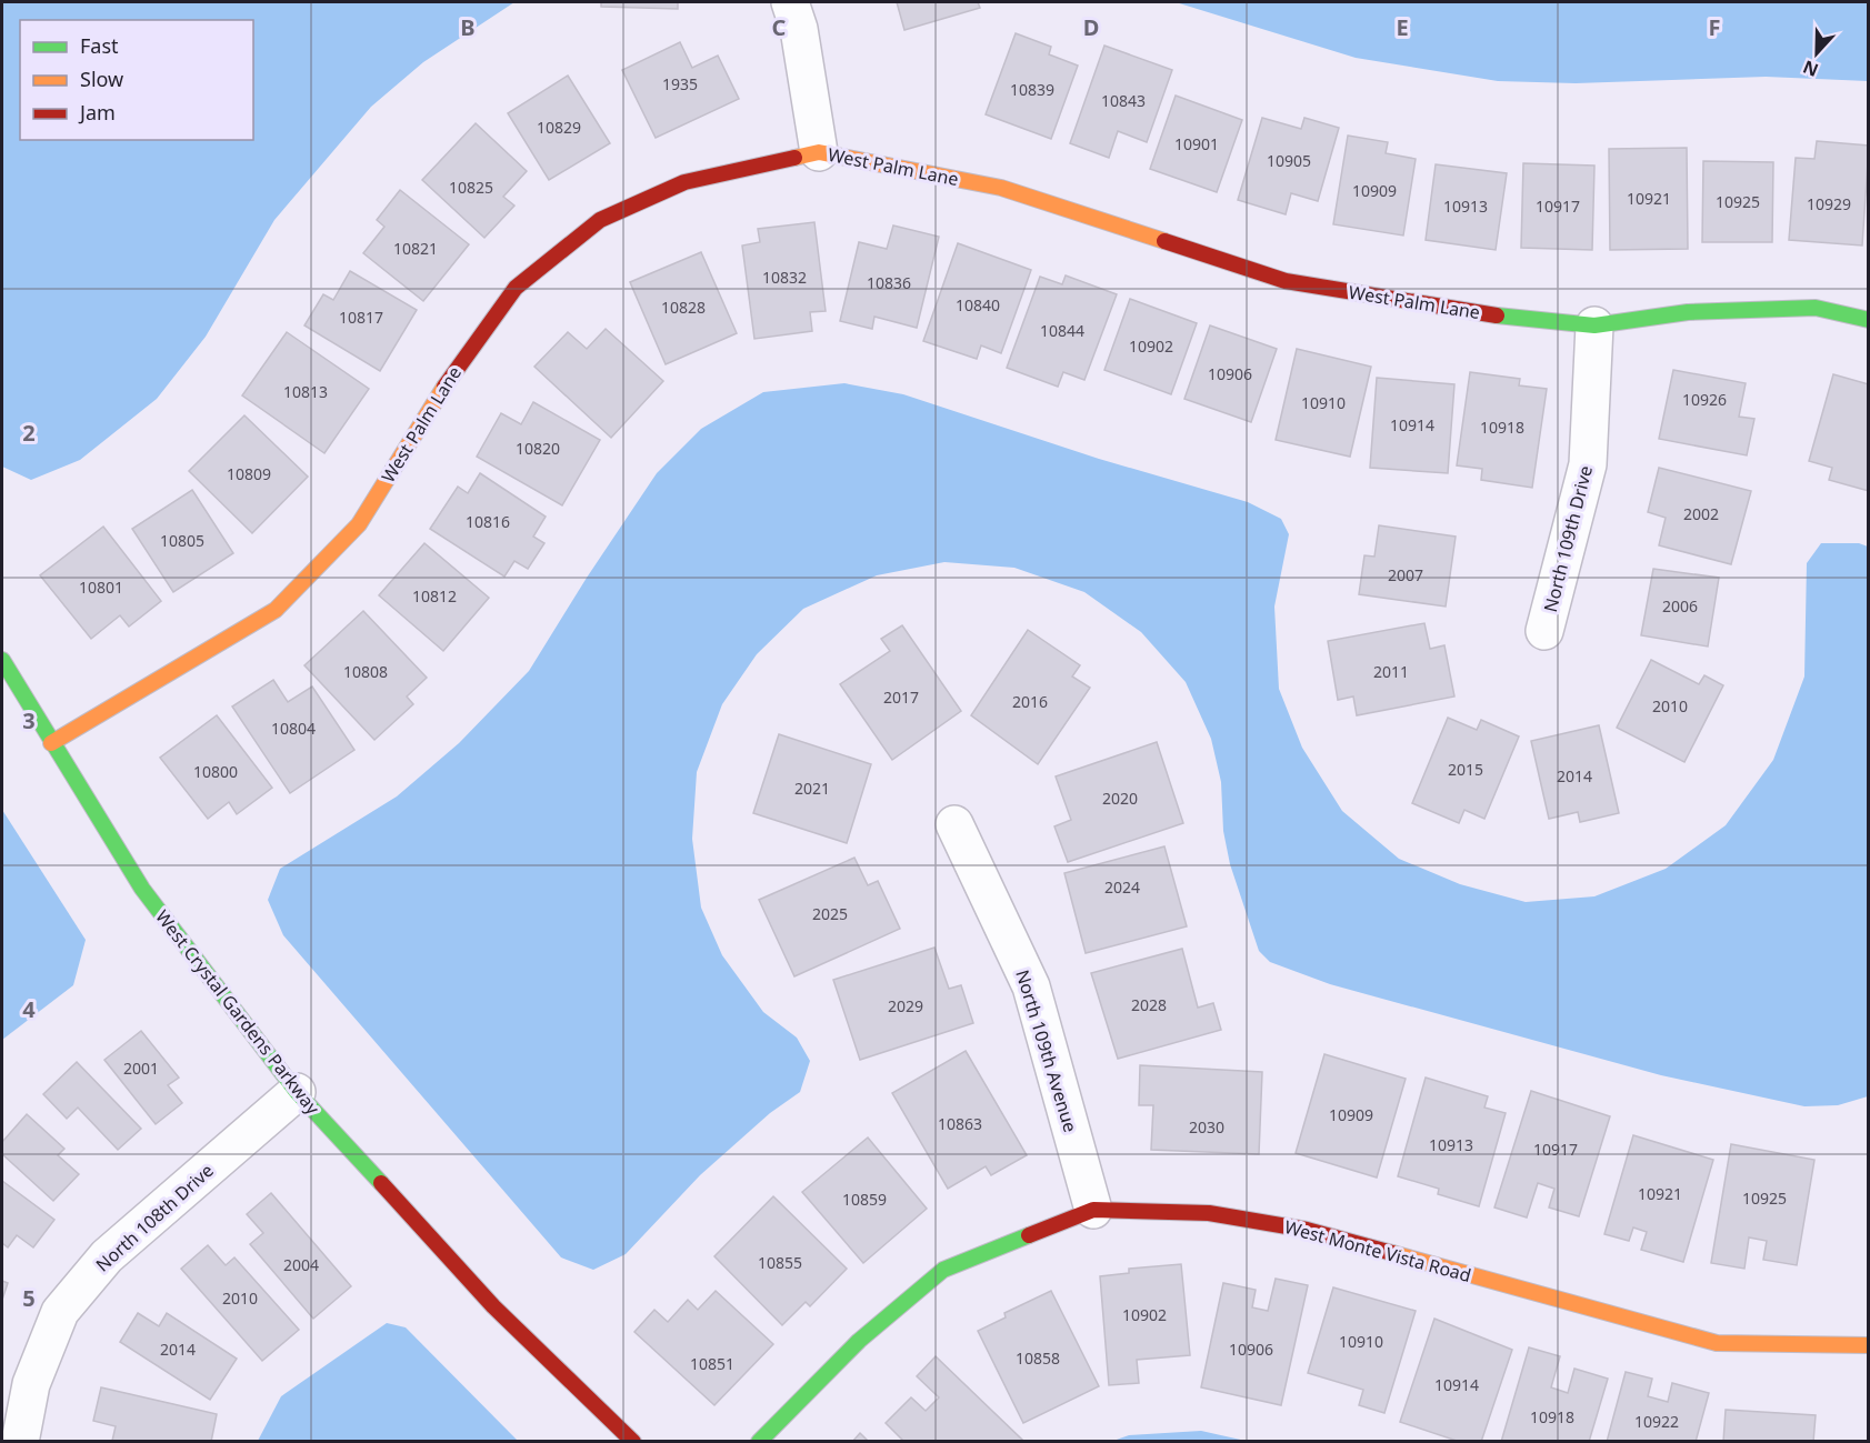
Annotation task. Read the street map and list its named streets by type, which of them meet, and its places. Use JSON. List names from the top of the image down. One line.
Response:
{"streets":{"street":["West Palm Lane","North 109th Drive","West Crystal Gardens Parkway","North 109th Avenue","North 108th Drive","West Monte Vista Road"]},"crossings":[["West Palm Lane","North 109th Drive"],["West Palm Lane","West Crystal Gardens Parkway"],["West Crystal Gardens Parkway","North 108th Drive"],["North 109th Avenue","West Monte Vista Road"]],"house_numbers":["1935","10839","10843","10829","10901","10905","10825","10909","10921","10925","10929","10913","10917","10821","10832","10836","10840","10828","10817","10844","10902","10906","10813","10926","10910","10914","10918","10820","10809","2002","10816","10805","2007","10801","10812","2006","10808","2011","2017","2016","2010","10804","2015","10800","2014","2021","2020","2024","2025","2028","2029","2001","10909","10863","2030","10913","10917","10921","10925","10859","10855","2004","2010","10902","10910","2014","10906","10858","10851","10914","10918","10922"],"legend":["Fast","Slow","Jam"],"north":"bottom","grid":{"columns":["B","C","D","E","F"],"rows":["2","3","4","5"]}}
